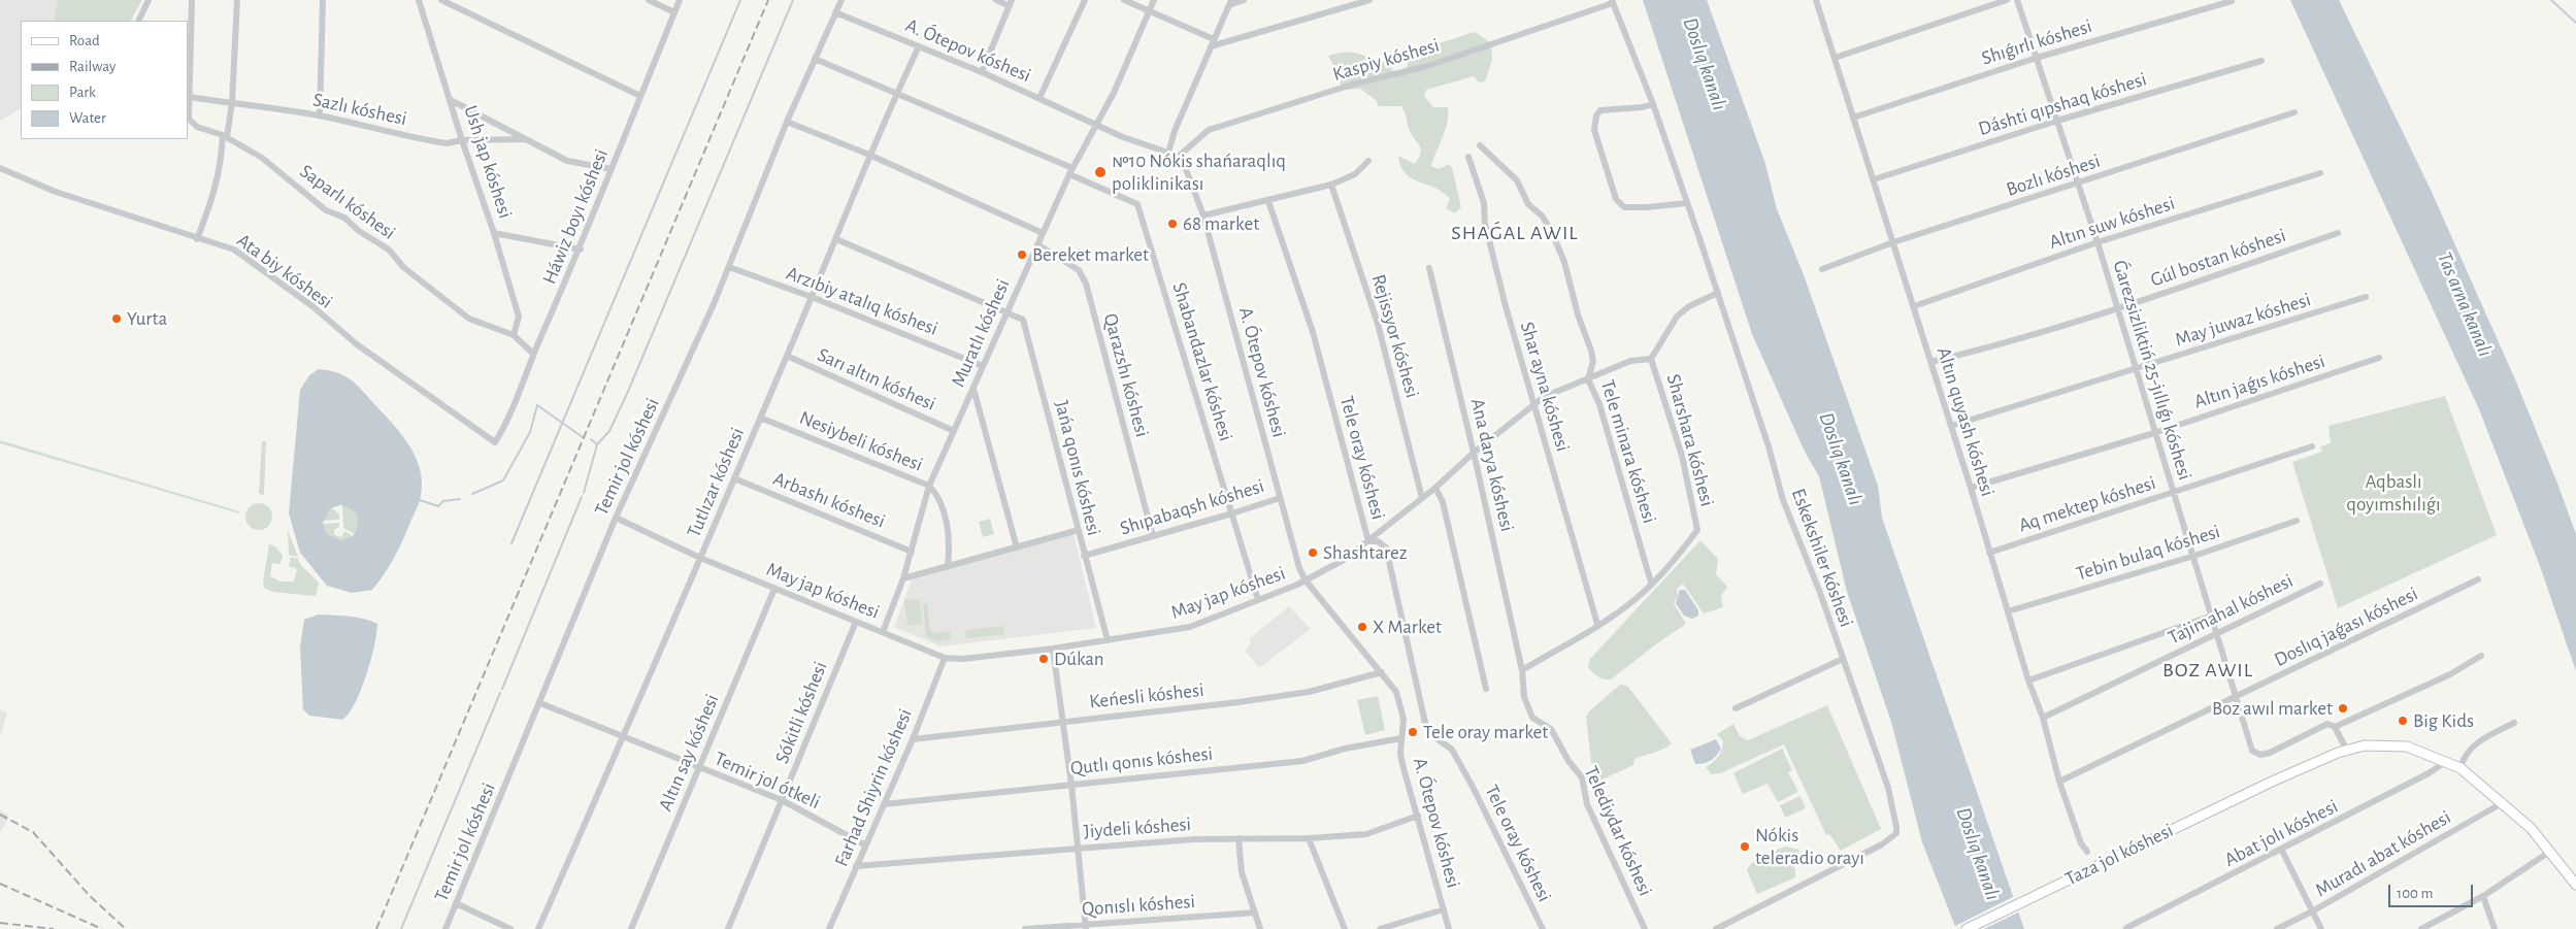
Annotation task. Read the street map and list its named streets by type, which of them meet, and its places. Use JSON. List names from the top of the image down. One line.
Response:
{"streets":{"main road":["Taza jol kóshesi"],"street":["Shıǵırlı kóshesi","A. Ótepov kóshesi","Kaspiy kóshesi","Dáshti qıpshaq kóshesi","Sazlı kóshesi","Ush jap kóshesi","Bozlı kóshesi","Saparlı kóshesi","Háwiz boyı kóshesi","Altın suw kóshesi","Gúl bostan kóshesi","Ata biy kóshesi","Arzıbiy atalıq kóshesi","May juwaz kóshesi","Muratlı kóshesi","Rejissyor kóshesi","Shabandazlar kóshesi","Ǵarezsizliktiń 25-jıllıǵı kóshesi","Qarazshı kóshesi","Sarı altın kóshesi","Altın jaǵıs kóshesi","Shar ayna kóshesi","Altın quyash kóshesi","Sharshara kóshesi","Nesiybeli kóshesi","Tele minara kóshesi","Temir jol kóshesi","Tele oray kóshesi","Ana darya kóshesi","Jańa qonıs kóshesi","Tutlızar kóshesi","Arbashı kóshesi","Aq mektep kóshesi","Shıpabaqsh kóshesi","Tebin bulaq kóshesi","Eskekshiler kóshesi","May jap kóshesi","Tajimahal kóshesi","Doslıq jaǵası kóshesi","Keńesli kóshesi","Sókitli kóshesi","Altın say kóshesi","Qutlı qonıs kóshesi","Temir jol ótkeli","Farhad Shiyrin kóshesi","Jiydeli kóshesi","Telediydar kóshesi","Abat jolı kóshesi","Muradı abat kóshesi","Qonıslı kóshesi"]},"crossings":[["Shıǵırlı kóshesi","Ǵarezsizliktiń 25-jıllıǵı kóshesi"],["Shıǵırlı kóshesi","Altın quyash kóshesi"],["A. Ótepov kóshesi","Kaspiy kóshesi"],["A. Ótepov kóshesi","Muratlı kóshesi"],["A. Ótepov kóshesi","Temir jol kóshesi"],["A. Ótepov kóshesi","Tutlızar kóshesi"],["A. Ótepov kóshesi","Shıpabaqsh kóshesi"],["A. Ótepov kóshesi","May jap kóshesi"],["A. Ótepov kóshesi","Keńesli kóshesi"],["A. Ótepov kóshesi","Qutlı qonıs kóshesi"],["A. Ótepov kóshesi","Jiydeli kóshesi"],["Kaspiy kóshesi","Eskekshiler kóshesi"],["Dáshti qıpshaq kóshesi","Ǵarezsizliktiń 25-jıllıǵı kóshesi"],["Dáshti qıpshaq kóshesi","Altın quyash kóshesi"],["Sazlı kóshesi","Ush jap kóshesi"],["Sazlı kóshesi","Saparlı kóshesi"],["Sazlı kóshesi","Háwiz boyı kóshesi"],["Ush jap kóshesi","Saparlı kóshesi"],["Bozlı kóshesi","Ǵarezsizliktiń 25-jıllıǵı kóshesi"],["Bozlı kóshesi","Altın quyash kóshesi"],["Saparlı kóshesi","Háwiz boyı kóshesi"],["Háwiz boyı kóshesi","Ata biy kóshesi"],["Altın suw kóshesi","Ǵarezsizliktiń 25-jıllıǵı kóshesi"],["Altın suw kóshesi","Altın quyash kóshesi"],["Gúl bostan kóshesi","Ǵarezsizliktiń 25-jıllıǵı kóshesi"],["Gúl bostan kóshesi","Altın quyash kóshesi"],["Arzıbiy atalıq kóshesi","Muratlı kóshesi"],["Arzıbiy atalıq kóshesi","Temir jol kóshesi"],["Arzıbiy atalıq kóshesi","Tutlızar kóshesi"],["May juwaz kóshesi","Ǵarezsizliktiń 25-jıllıǵı kóshesi"],["May juwaz kóshesi","Altın quyash kóshesi"],["Muratlı kóshesi","Shabandazlar kóshesi"],["Muratlı kóshesi","Qarazshı kóshesi"],["Muratlı kóshesi","Sarı altın kóshesi"],["Muratlı kóshesi","Nesiybeli kóshesi"],["Muratlı kóshesi","Jańa qonıs kóshesi"],["Muratlı kóshesi","Arbashı kóshesi"],["Muratlı kóshesi","May jap kóshesi"],["Rejissyor kóshesi","May jap kóshesi"],["Shabandazlar kóshesi","Temir jol kóshesi"],["Shabandazlar kóshesi","Tutlızar kóshesi"],["Shabandazlar kóshesi","Shıpabaqsh kóshesi"],["Shabandazlar kóshesi","May jap kóshesi"],["Ǵarezsizliktiń 25-jıllıǵı kóshesi","Altın jaǵıs kóshesi"],["Ǵarezsizliktiń 25-jıllıǵı kóshesi","Aq mektep kóshesi"],["Ǵarezsizliktiń 25-jıllıǵı kóshesi","Tebin bulaq kóshesi"],["Ǵarezsizliktiń 25-jıllıǵı kóshesi","Tajimahal kóshesi"],["Ǵarezsizliktiń 25-jıllıǵı kóshesi","Doslıq jaǵası kóshesi"],["Qarazshı kóshesi","Shıpabaqsh kóshesi"],["Sarı altın kóshesi","Tutlızar kóshesi"],["Altın jaǵıs kóshesi","Altın quyash kóshesi"],["Shar ayna kóshesi","May jap kóshesi"],["Altın quyash kóshesi","Aq mektep kóshesi"],["Altın quyash kóshesi","Tebin bulaq kóshesi"],["Altın quyash kóshesi","Tajimahal kóshesi"],["Altın quyash kóshesi","Doslıq jaǵası kóshesi"],["Sharshara kóshesi","Tele minara kóshesi"],["Sharshara kóshesi","May jap kóshesi"],["Nesiybeli kóshesi","Tutlızar kóshesi"],["Tele minara kóshesi","May jap kóshesi"],["Temir jol kóshesi","May jap kóshesi"],["Temir jol kóshesi","Temir jol ótkeli"],["Tele oray kóshesi","May jap kóshesi"],["Ana darya kóshesi","May jap kóshesi"],["Ana darya kóshesi","Telediydar kóshesi"],["Jańa qonıs kóshesi","Tutlızar kóshesi"],["Jańa qonıs kóshesi","Shıpabaqsh kóshesi"],["Jańa qonıs kóshesi","May jap kóshesi"],["Tutlızar kóshesi","Arbashı kóshesi"],["Tutlızar kóshesi","May jap kóshesi"],["Tutlızar kóshesi","Temir jol ótkeli"],["May jap kóshesi","Sókitli kóshesi"],["May jap kóshesi","Altın say kóshesi"],["May jap kóshesi","Farhad Shiyrin kóshesi"],["Keńesli kóshesi","Farhad Shiyrin kóshesi"],["Sókitli kóshesi","Temir jol ótkeli"],["Altın say kóshesi","Temir jol ótkeli"],["Qutlı qonıs kóshesi","Farhad Shiyrin kóshesi"],["Temir jol ótkeli","Farhad Shiyrin kóshesi"],["Farhad Shiyrin kóshesi","Jiydeli kóshesi"],["Abat jolı kóshesi","Taza jol kóshesi"],["Muradı abat kóshesi","Taza jol kóshesi"]],"districts":["SHAǴAL AWIL","BOZ AWIL"],"water":["Doslıq kanalı","Tas arna kanalı"],"parks":["Aqbaslı qoyımshılıǵı"],"places":["№10 Nókis shańaraqlıq poliklinikası","68 market","Bereket market","Yurta","Shashtarez","X Market","Dúkan","Boz awıl market","Big Kids","Tele oray market","Nókis teleradio orayı"],"legend":["Road","Railway","Park","Water"],"scale_bar":"100 m"}
